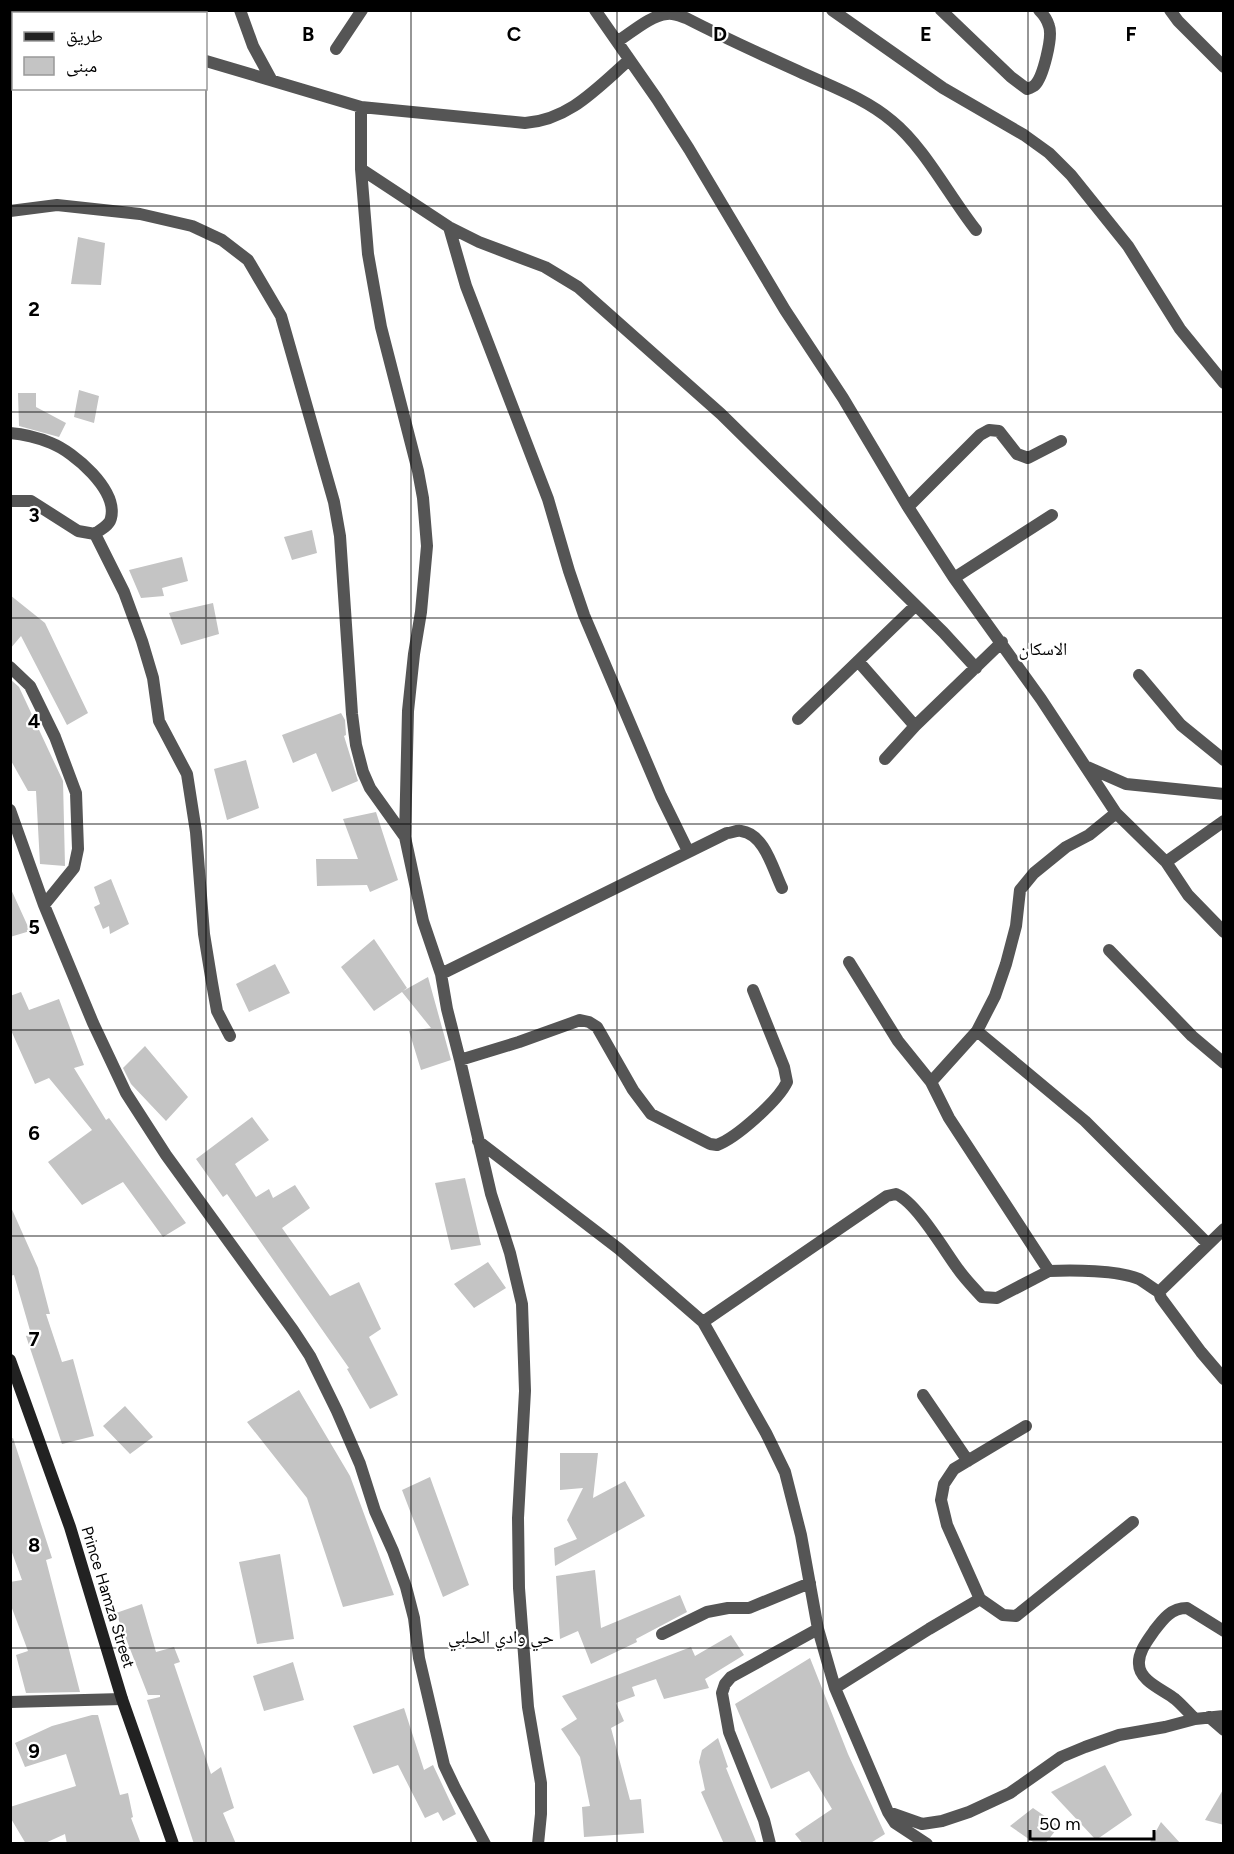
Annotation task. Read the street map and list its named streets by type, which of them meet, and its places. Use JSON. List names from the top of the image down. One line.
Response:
{"streets":{"main road":["Prince Hamza Street"]},"districts":["الاسكان","حي وادي الحلبي"],"legend":["طريق","مبنى"],"scale_bar":"50 m","grid":{"columns":["B","C","D","E","F"],"rows":["2","3","4","5","6","7","8","9"]}}
